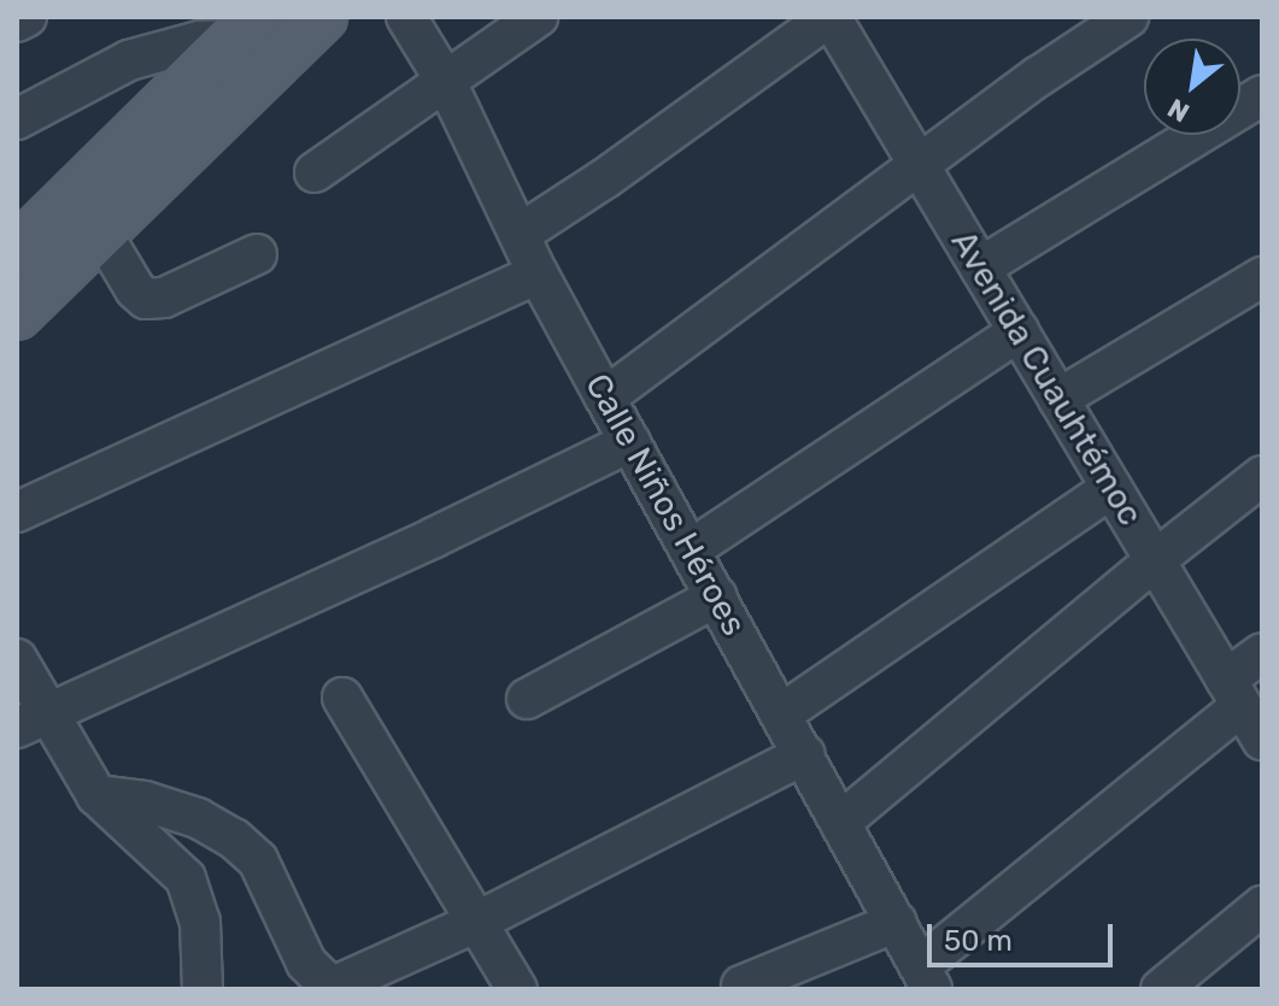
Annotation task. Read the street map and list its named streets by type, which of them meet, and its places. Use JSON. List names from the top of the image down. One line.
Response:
{"streets":{"street":["Avenida Cuauhtémoc","Calle Niños Héroes"]},"scale_bar":"50 m","north":"bottom left"}
